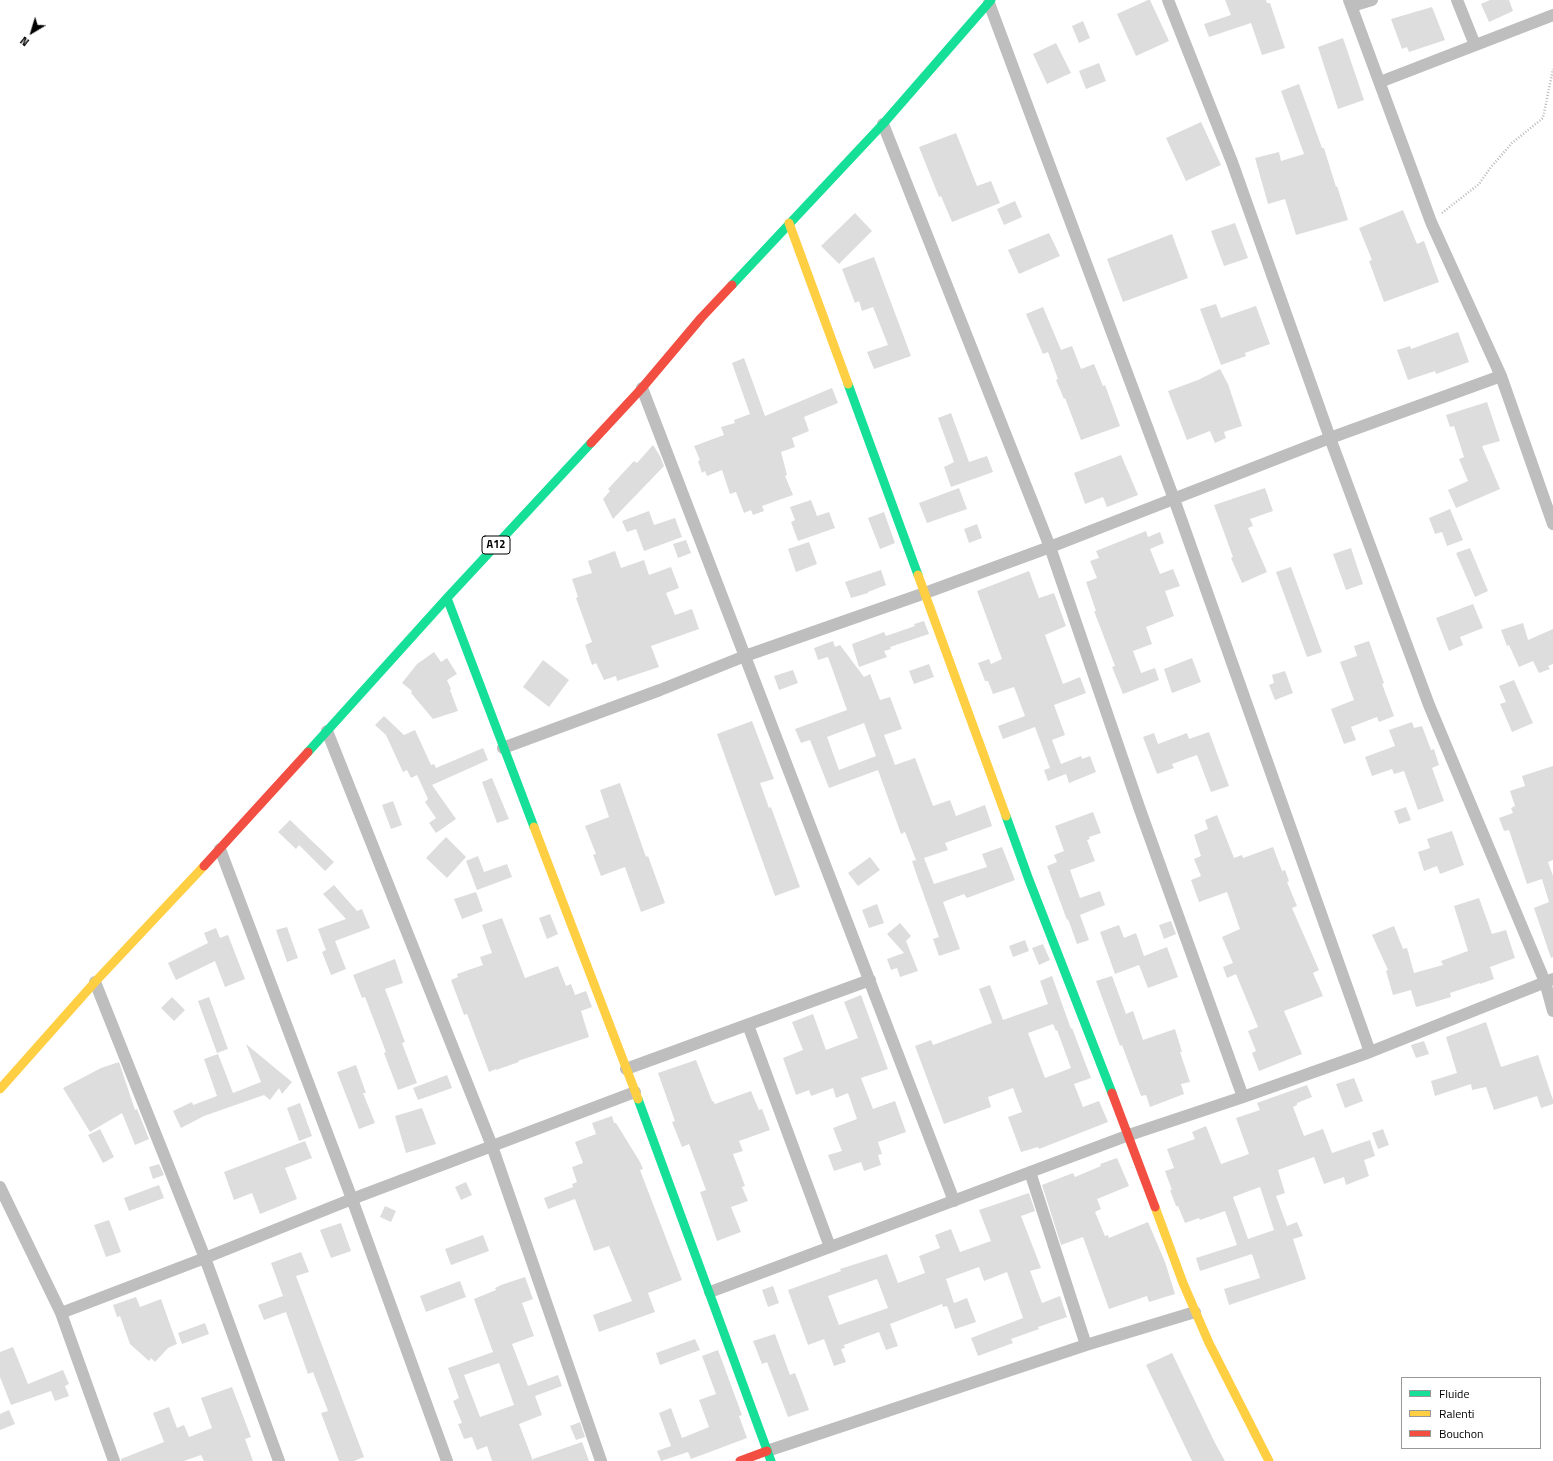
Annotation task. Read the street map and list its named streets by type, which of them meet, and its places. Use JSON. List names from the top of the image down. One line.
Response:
{"streets":{"street":["A12"]},"legend":["Fluide","Ralenti","Bouchon"],"north":"bottom left"}
